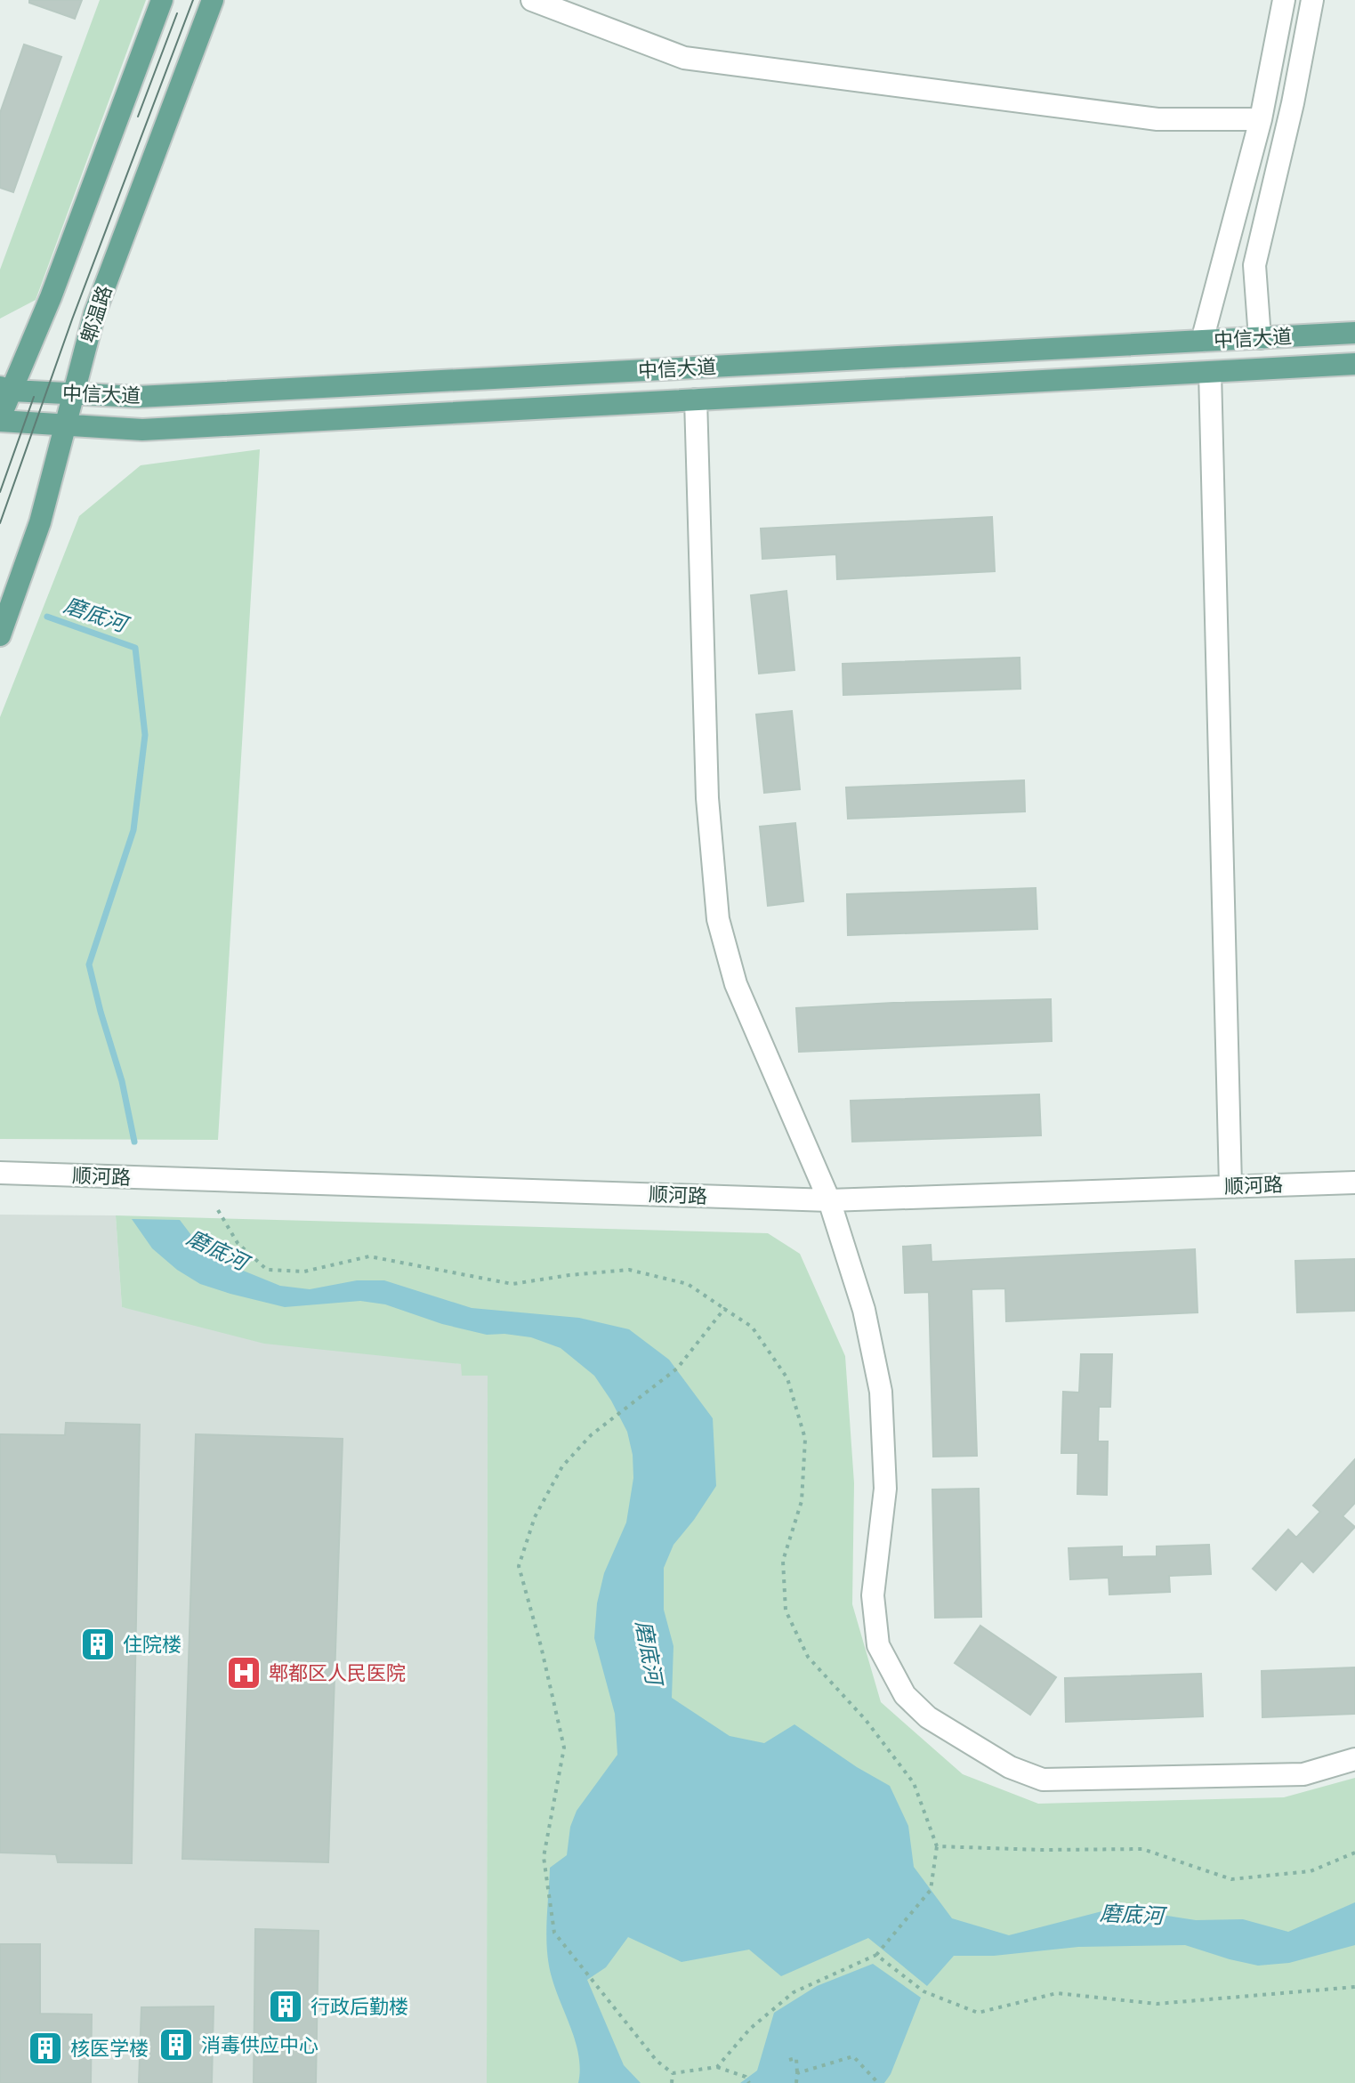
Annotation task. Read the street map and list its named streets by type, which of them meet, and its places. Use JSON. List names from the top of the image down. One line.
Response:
{"streets":{"main road":["郫温路","中信大道"],"street":["顺河路"]},"crossings":[["郫温路","中信大道"]],"water":["磨底河"],"places":{"building":["住院楼","行政后勤楼","消毒供应中心","核医学楼"],"hospital":["郫都区人民医院"]}}
